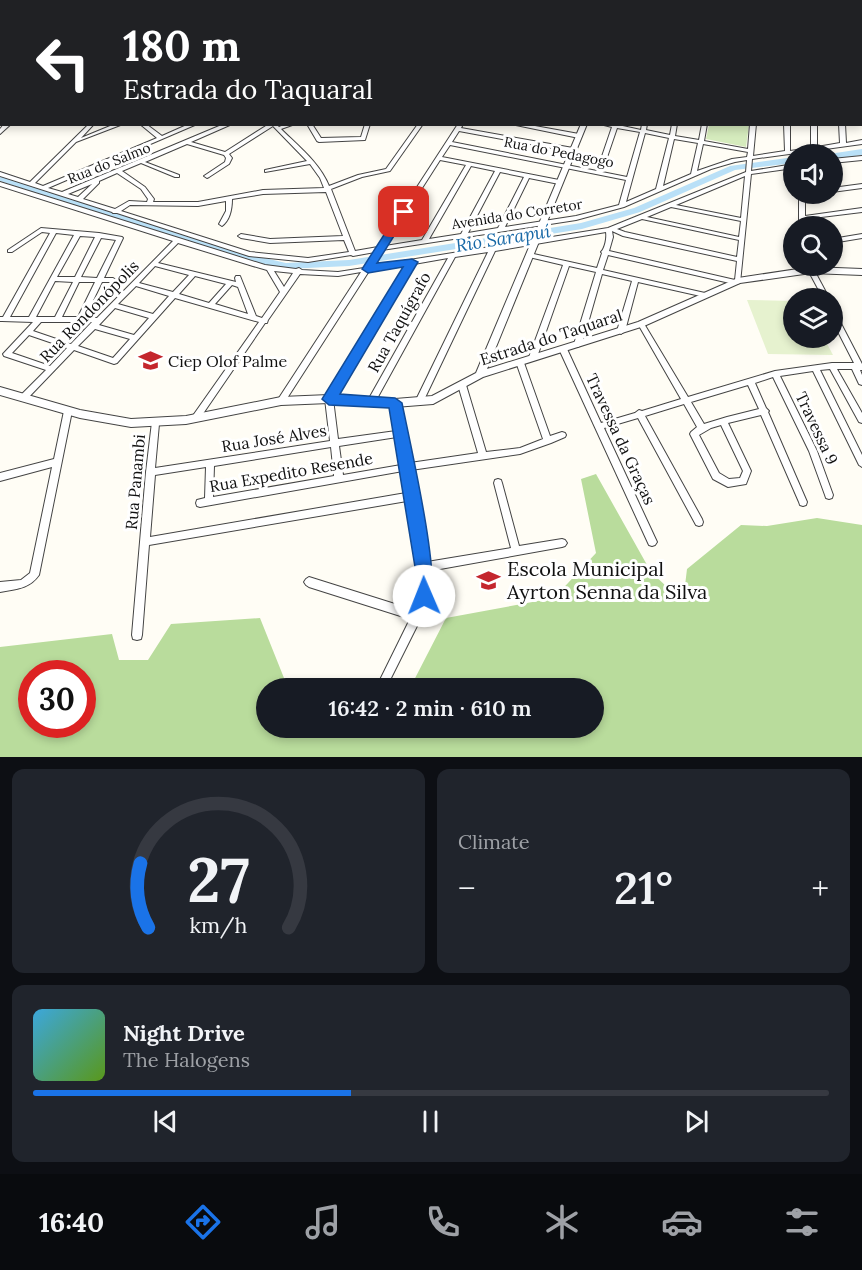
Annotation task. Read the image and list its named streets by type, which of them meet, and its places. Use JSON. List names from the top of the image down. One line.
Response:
{"streets":{"street":["Rua do Pedagogo","Rua do Salmo","Avenida do Corretor","Rua Rondonópolis","Rua Taquígrafo","Estrada do Taquaral","Travessa 9","Rua José Alves","Travessa da Graças","Rua Expedito Resende","Rua Panambi"]},"crossings":[["Rua do Salmo","Avenida do Corretor"],["Avenida do Corretor","Rua Rondonópolis"],["Avenida do Corretor","Rua Taquígrafo"],["Rua Rondonópolis","Estrada do Taquaral"],["Rua Taquígrafo","Estrada do Taquaral"],["Estrada do Taquaral","Travessa da Graças"],["Estrada do Taquaral","Rua Panambi"],["Rua José Alves","Rua Expedito Resende"],["Rua José Alves","Rua Panambi"]],"water":["Rio Sarapuí"],"places":{"school or university":["Ciep Olof Palme","Escola Municipal Ayrton Senna da Silva"]},"page":{"turn":["180 m","Estrada do Taquaral"],"limit":"30","trip":"16:42 · 2 min · 610 m","tile":"Climate","heat":["−","21°","+"],"song":["Night Drive","The Halogens"],"tabs":"16:40","gauge":["27","km/h"]}}
